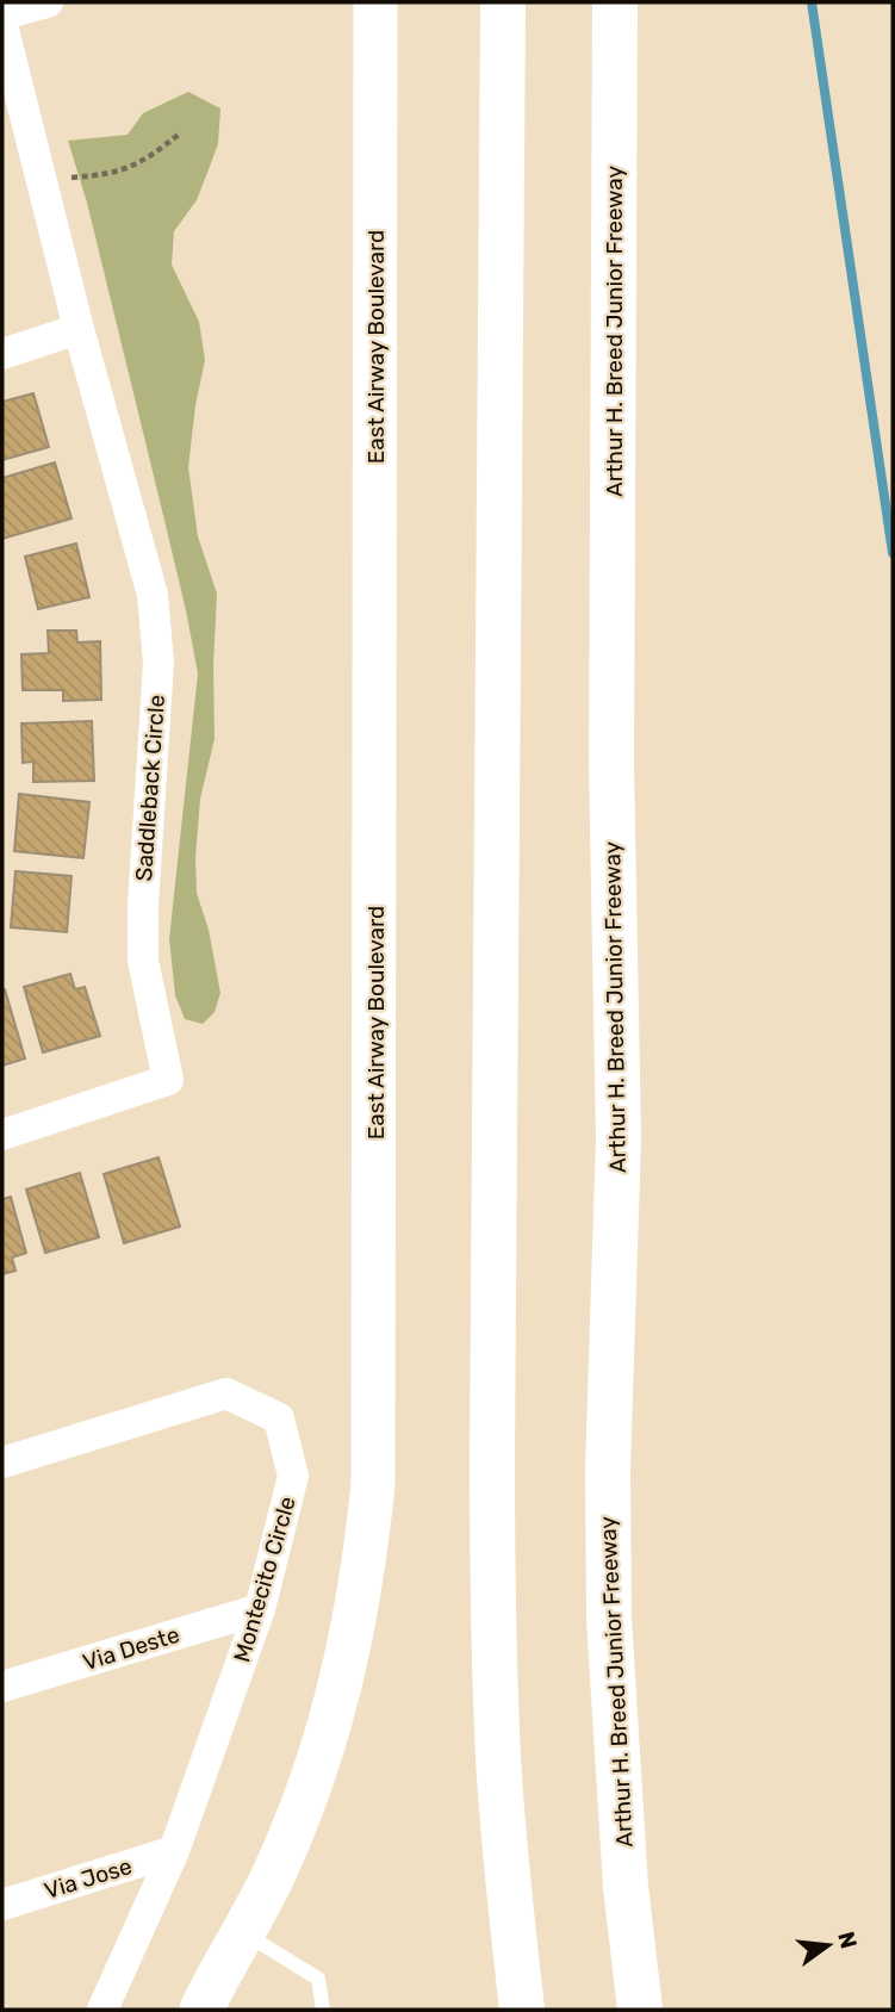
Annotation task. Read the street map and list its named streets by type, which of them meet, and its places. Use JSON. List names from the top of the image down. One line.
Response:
{"streets":{"highway":["Arthur H. Breed Junior Freeway"],"main road":["East Airway Boulevard"],"street":["Saddleback Circle","Montecito Circle","Via Deste","Via Jose"]},"crossings":[["Montecito Circle","Via Deste"],["Montecito Circle","Via Jose"]],"north":"right"}
